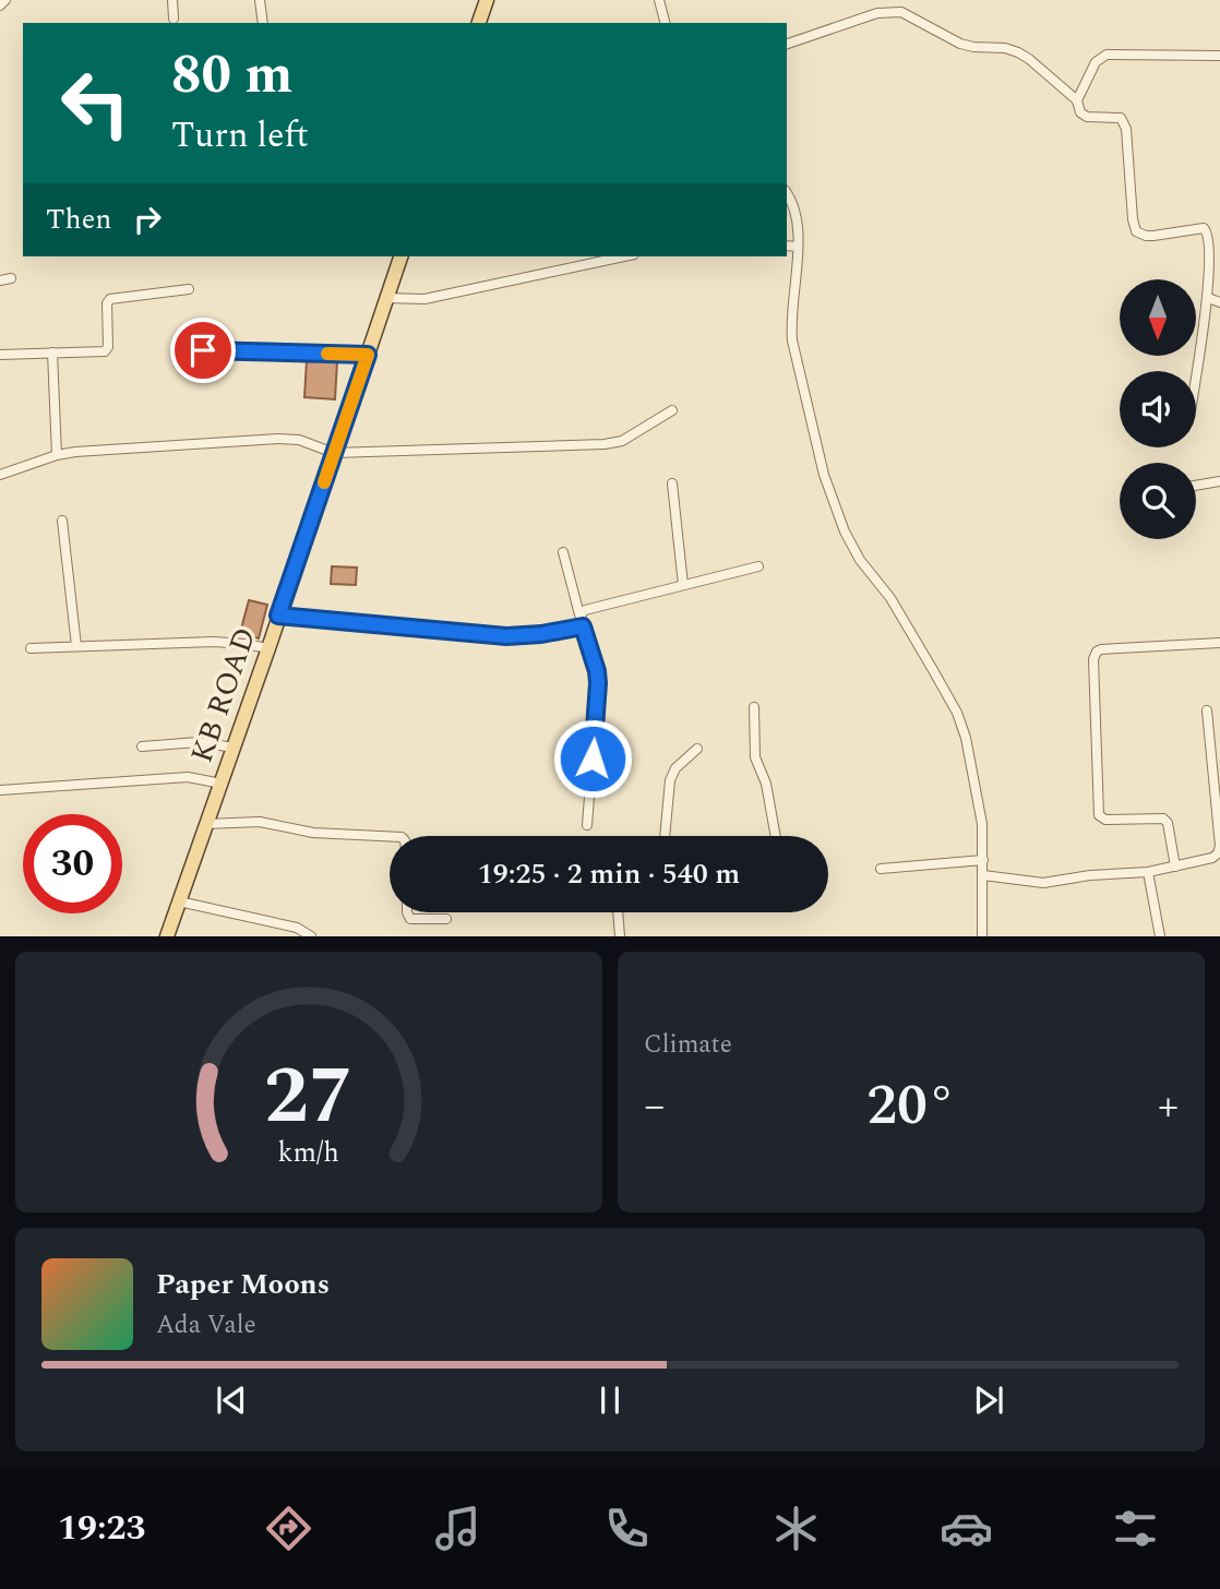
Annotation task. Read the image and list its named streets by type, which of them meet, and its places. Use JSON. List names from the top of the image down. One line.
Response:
{"streets":{"main road":["KB ROAD"]},"north":"bottom","page":{"turn":["80 m","Turn left"],"then":"Then","limit":"30","trip":"19:25 · 2 min · 540 m","tile":"Climate","heat":["−","20°","+"],"song":["Paper Moons","Ada Vale"],"tabs":"19:23","gauge":["27","km/h"]}}
